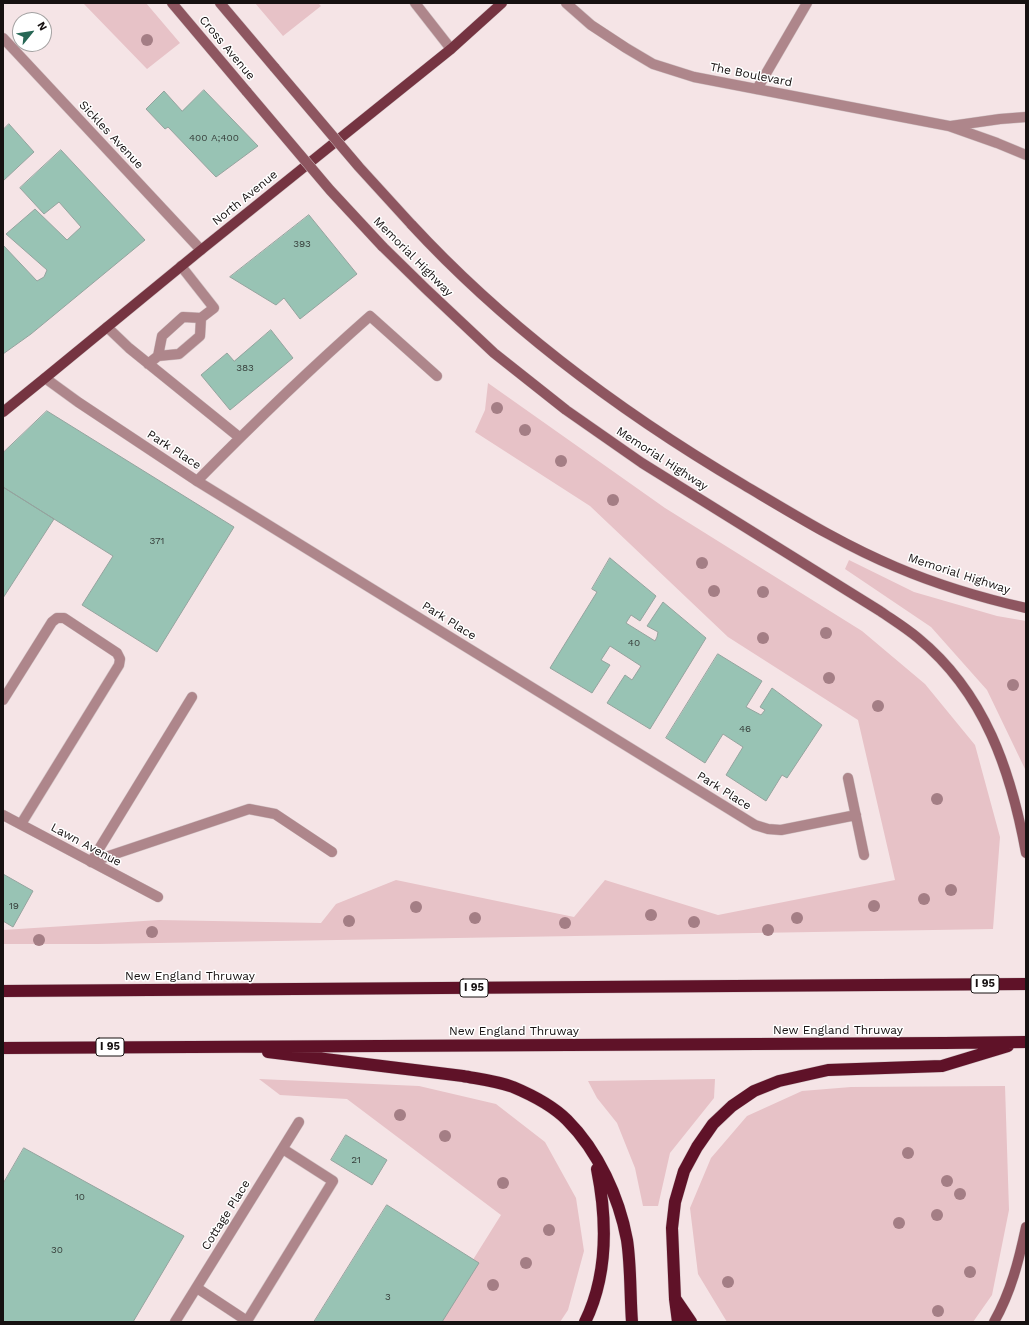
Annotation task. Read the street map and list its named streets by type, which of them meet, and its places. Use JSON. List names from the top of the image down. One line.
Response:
{"streets":{"highway":["New England Thruway","I 95"],"main road":["Cross Avenue","North Avenue","Memorial Highway"],"street":["The Boulevard","Sickles Avenue","Park Place","Lawn Avenue","Cottage Place"]},"crossings":[["Cross Avenue","Memorial Highway"],["Sickles Avenue","North Avenue"],["North Avenue","Park Place"]],"house_numbers":["400 A;400","393","383","371","40","46","19","21","10","30","3"],"north":"top right"}
